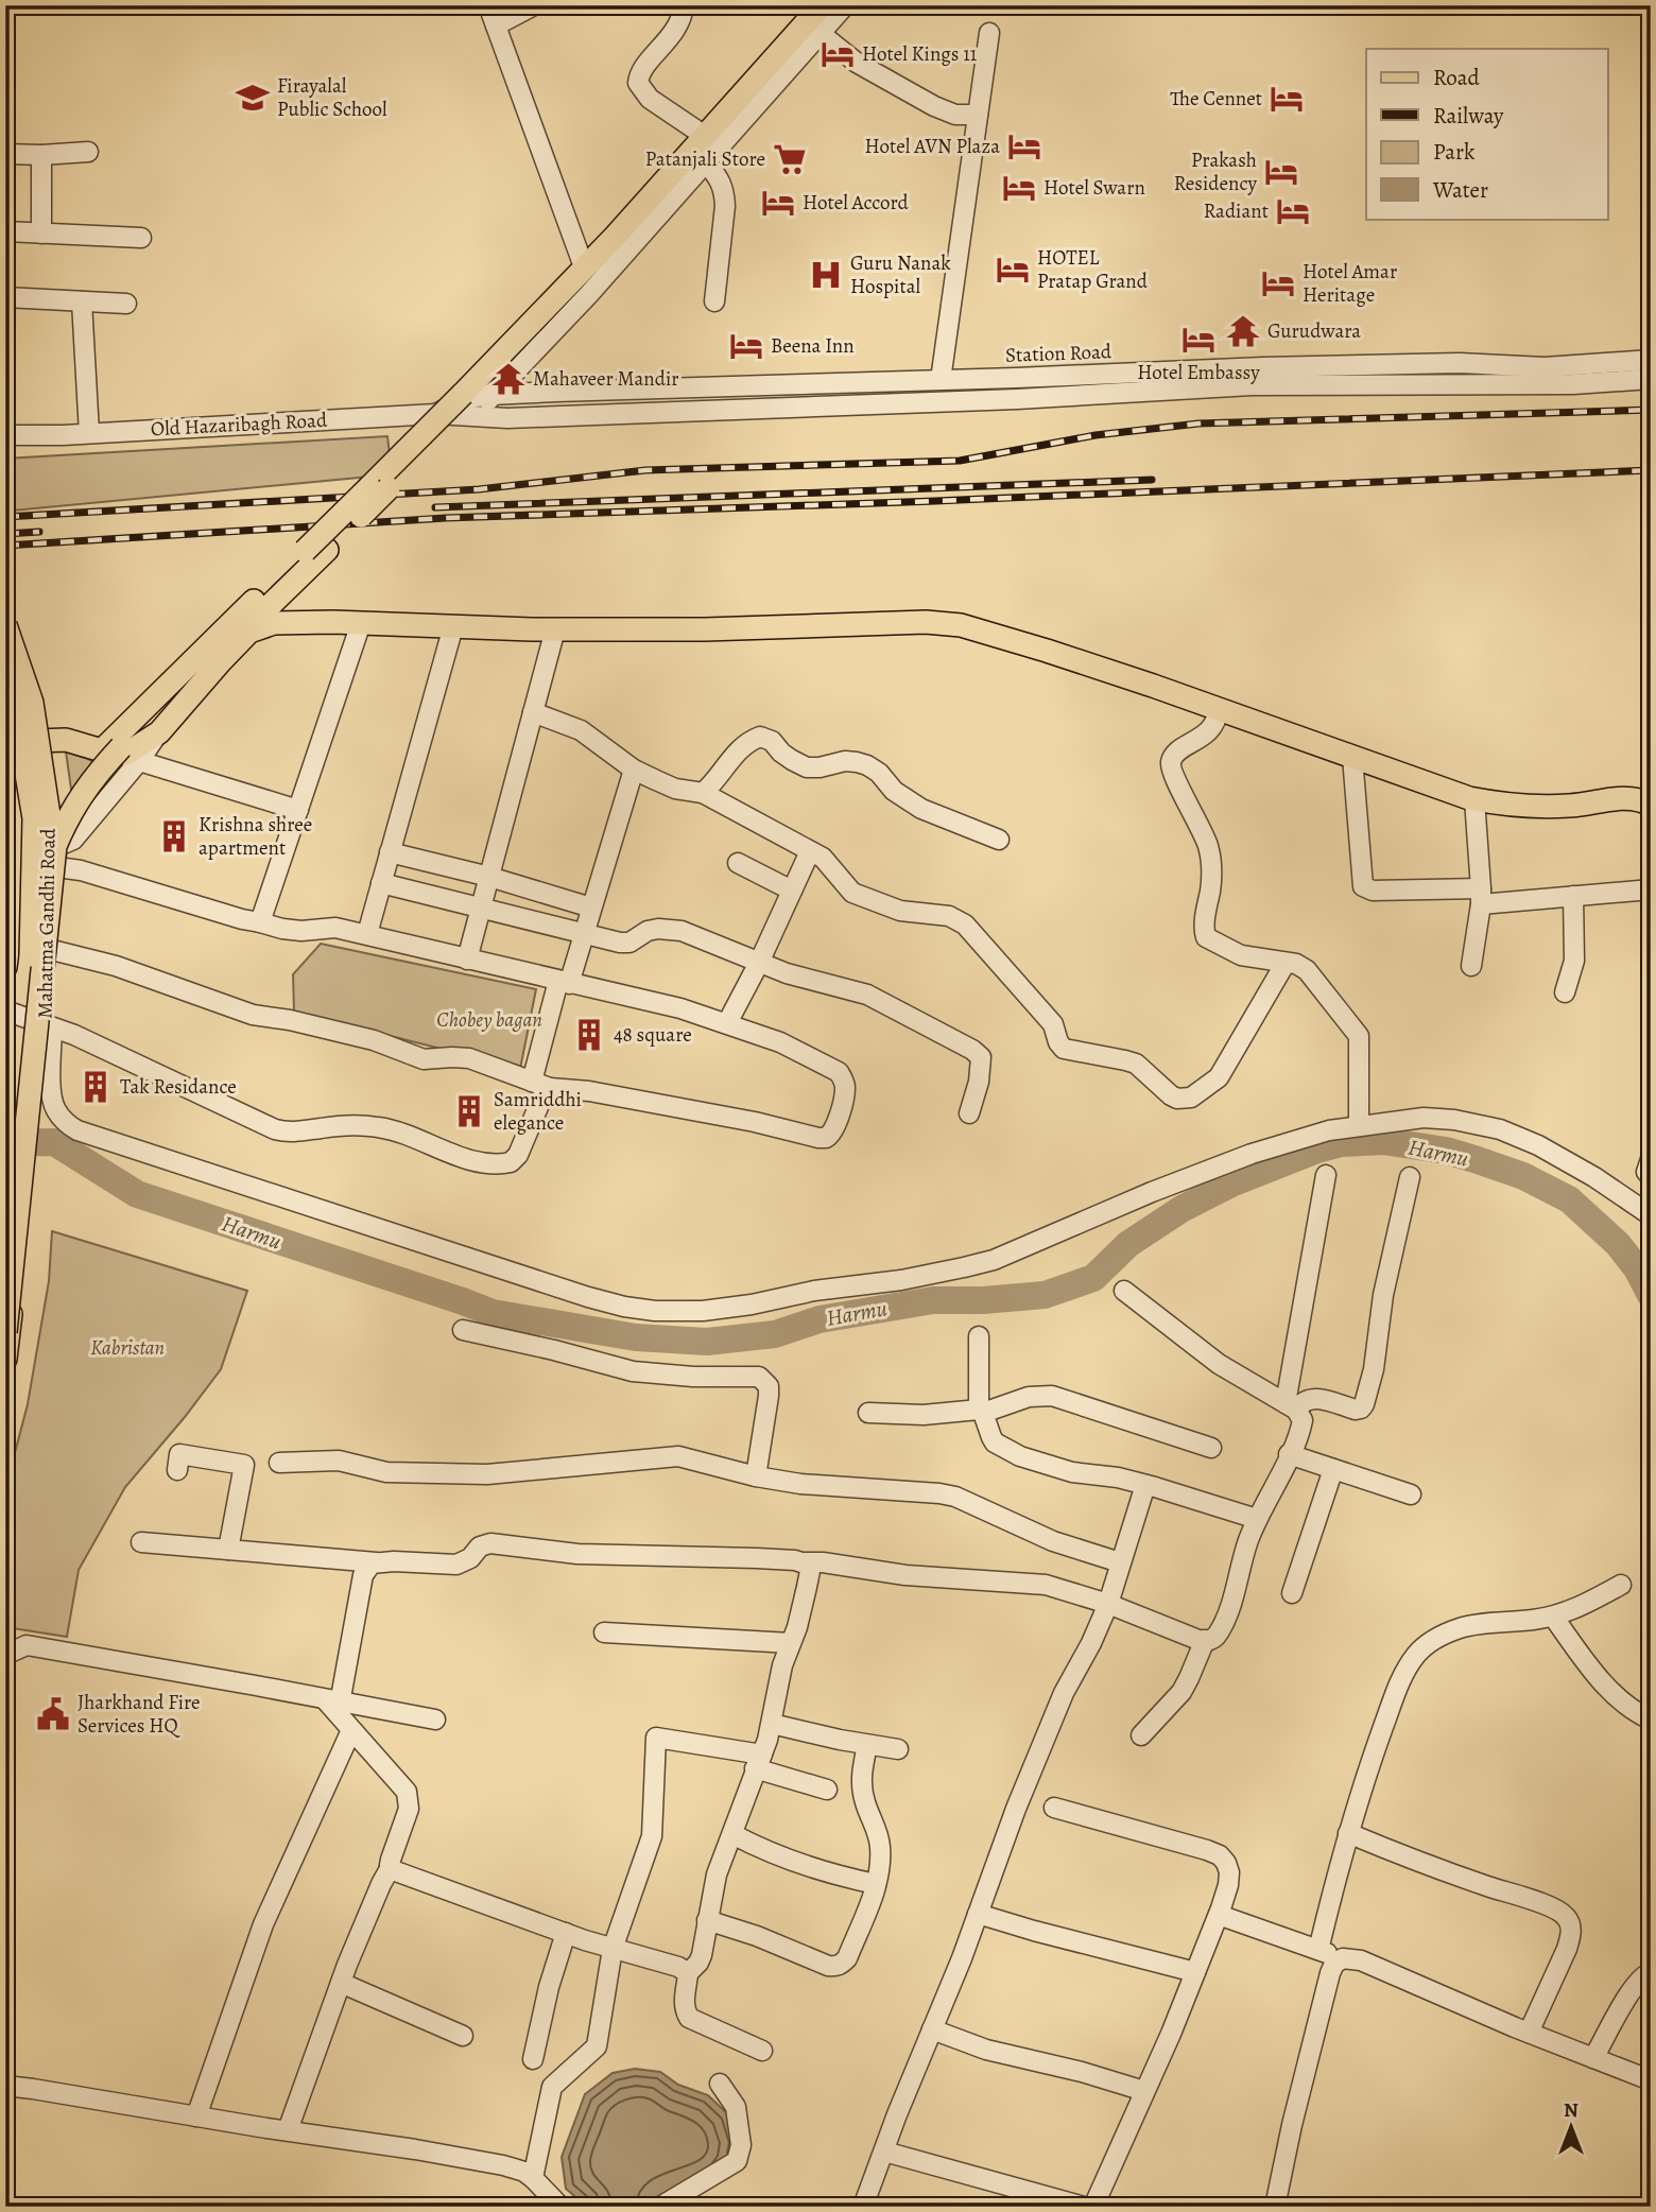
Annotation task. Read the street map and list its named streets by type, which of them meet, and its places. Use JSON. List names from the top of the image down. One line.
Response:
{"streets":{"main road":["Mahatma Gandhi Road"],"street":["Station Road","Old Hazaribagh Road"]},"crossings":[["Station Road","Old Hazaribagh Road"]],"water":["Harmu"],"parks":["Chobey bagan","Kabristan"],"places":{"hotel":["Hotel Kings 11","The Cennet","Hotel AVN Plaza","Prakash Residency","Hotel Swarn","Hotel Accord","Radiant","HOTEL Pratap Grand","Hotel Amar Heritage","Hotel Embassy","Beena Inn"],"school or university":["Firayalal Public School"],"supermarket":["Patanjali Store"],"hospital":["Guru Nanak Hospital"],"temple":["Gurudwara","Mahaveer Mandir"],"building":["Krishna shree apartment","48 square","Tak Residance","Samriddhi elegance"],"public building":["Jharkhand Fire Services HQ"]},"legend":["Road","Railway","Park","Water"],"north":"top"}
